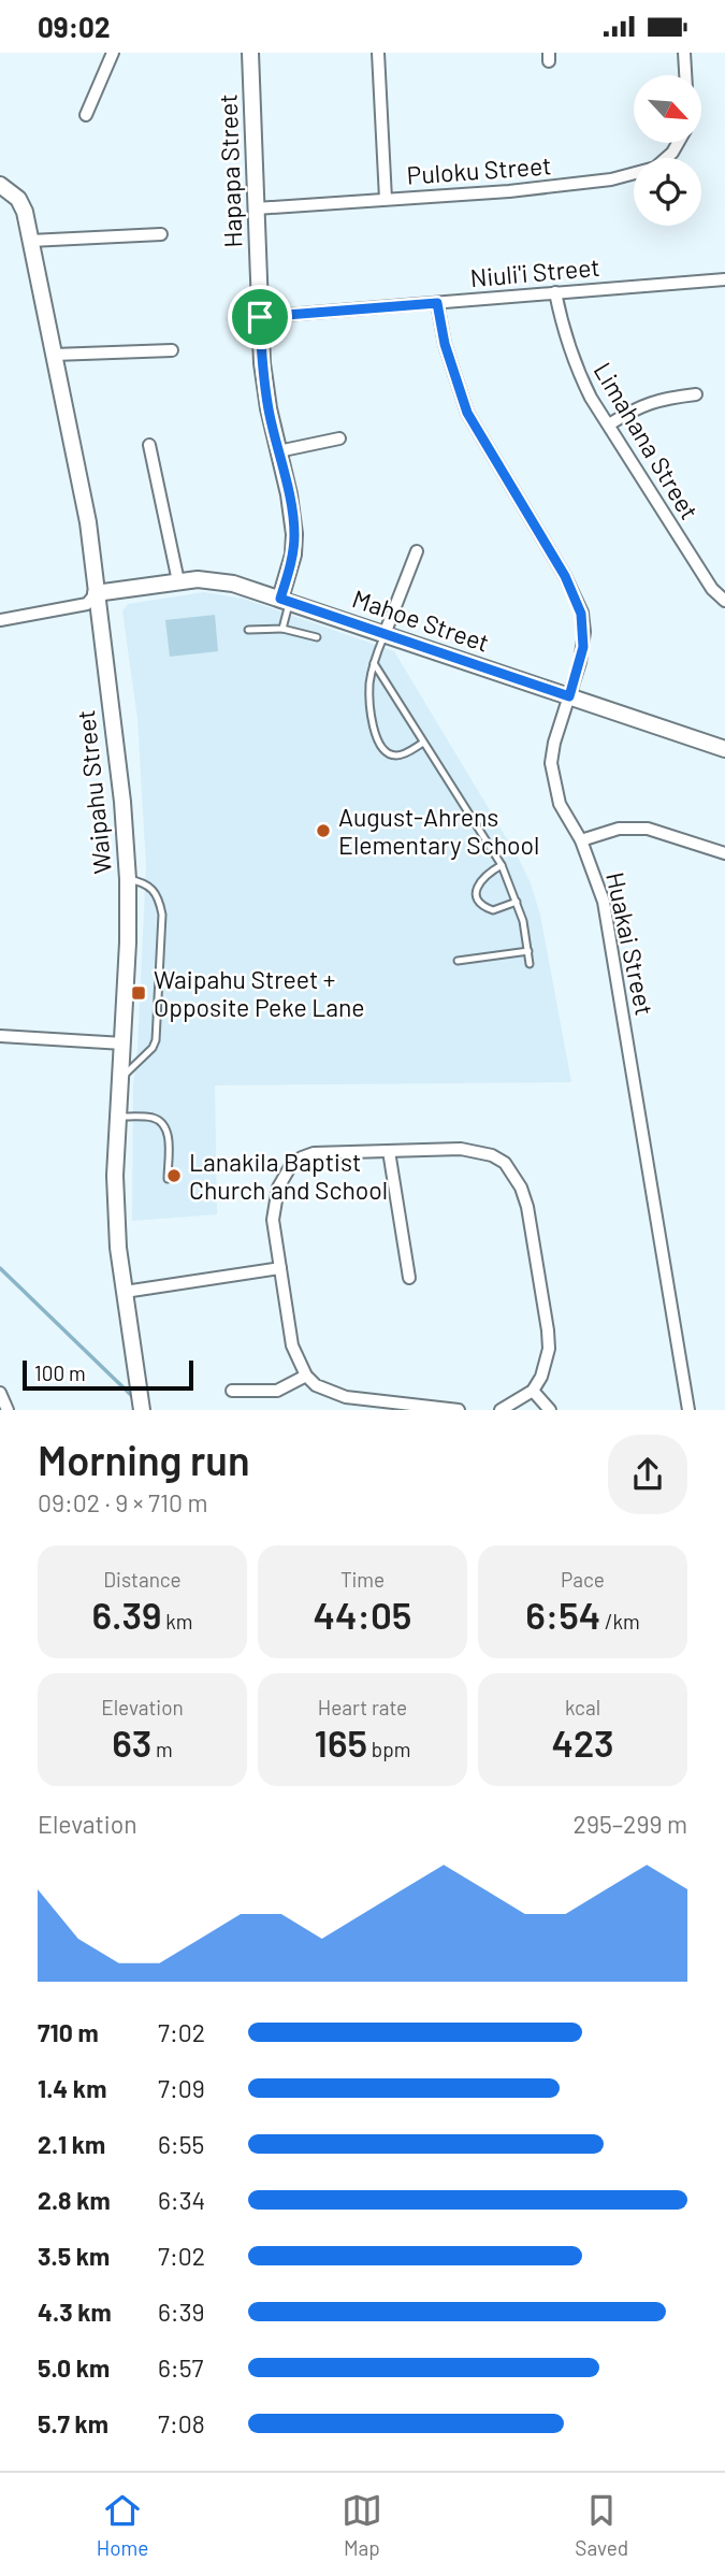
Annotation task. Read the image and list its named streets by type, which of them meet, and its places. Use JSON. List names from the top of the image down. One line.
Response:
{"streets":{"street":["Puloku Street","Hapapa Street","Niuli'i Street","Limahana Street","Mahoe Street","Waipahu Street","Huakai Street"]},"crossings":[["Puloku Street","Hapapa Street"],["Hapapa Street","Niuli'i Street"],["Hapapa Street","Mahoe Street"],["Niuli'i Street","Limahana Street"],["Niuli'i Street","Huakai Street"],["Mahoe Street","Waipahu Street"],["Mahoe Street","Huakai Street"]],"places":{"other":["August-Ahrens Elementary School","Lanakila Baptist Church and School"],"transit":["Waipahu Street + Opposite Peke Lane"]},"scale_bar":"100 m","north":"bottom right","page":{"status":"09:02","scale":"100 m","heading":["Morning run","09:02 · 9 × 710 m"],"stats":[["Distance","6.39 km"],["Time","44:05"],["Pace","6:54 /km"],["Elevation","63 m"],["Heart rate","165 bpm"],["kcal","423"]],"chart":["Elevation","295–299 m"],"list":[{"name":"710 m","note":"7:02"},{"name":"1.4 km","note":"7:09"},{"name":"2.1 km","note":"6:55"},{"name":"2.8 km","note":"6:34"},{"name":"3.5 km","note":"7:02"},{"name":"4.3 km","note":"6:39"},{"name":"5.0 km","note":"6:57"},{"name":"5.7 km","note":"7:08"}],"tabs":["Home","Map","Saved"]}}
